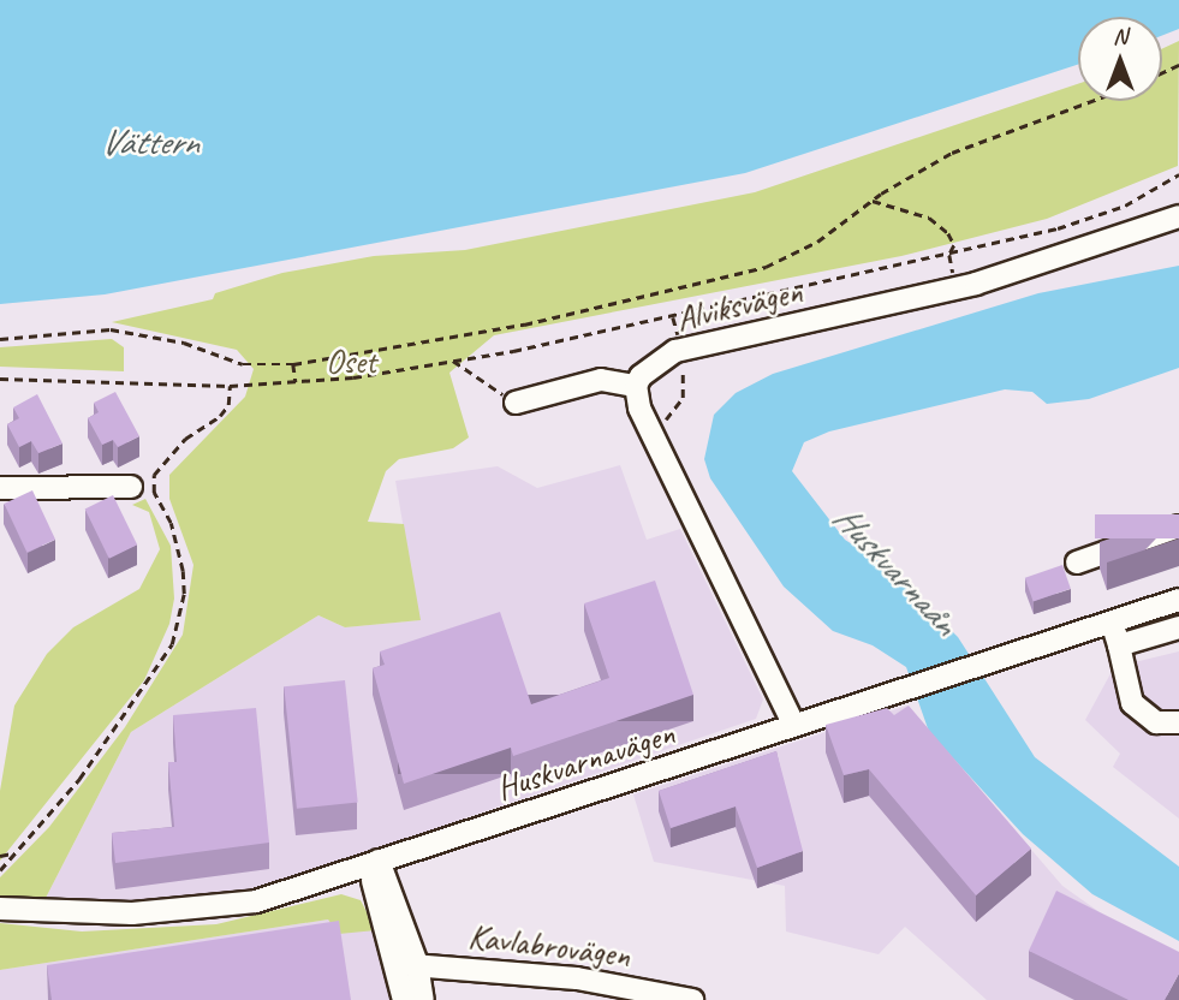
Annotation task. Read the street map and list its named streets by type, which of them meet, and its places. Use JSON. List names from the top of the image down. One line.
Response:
{"streets":{"street":["Alviksvägen","Huskvarnavägen","Kavlabrovägen"]},"water":["Vättern","Huskvarnaån"],"parks":["Oset"],"north":"top"}
